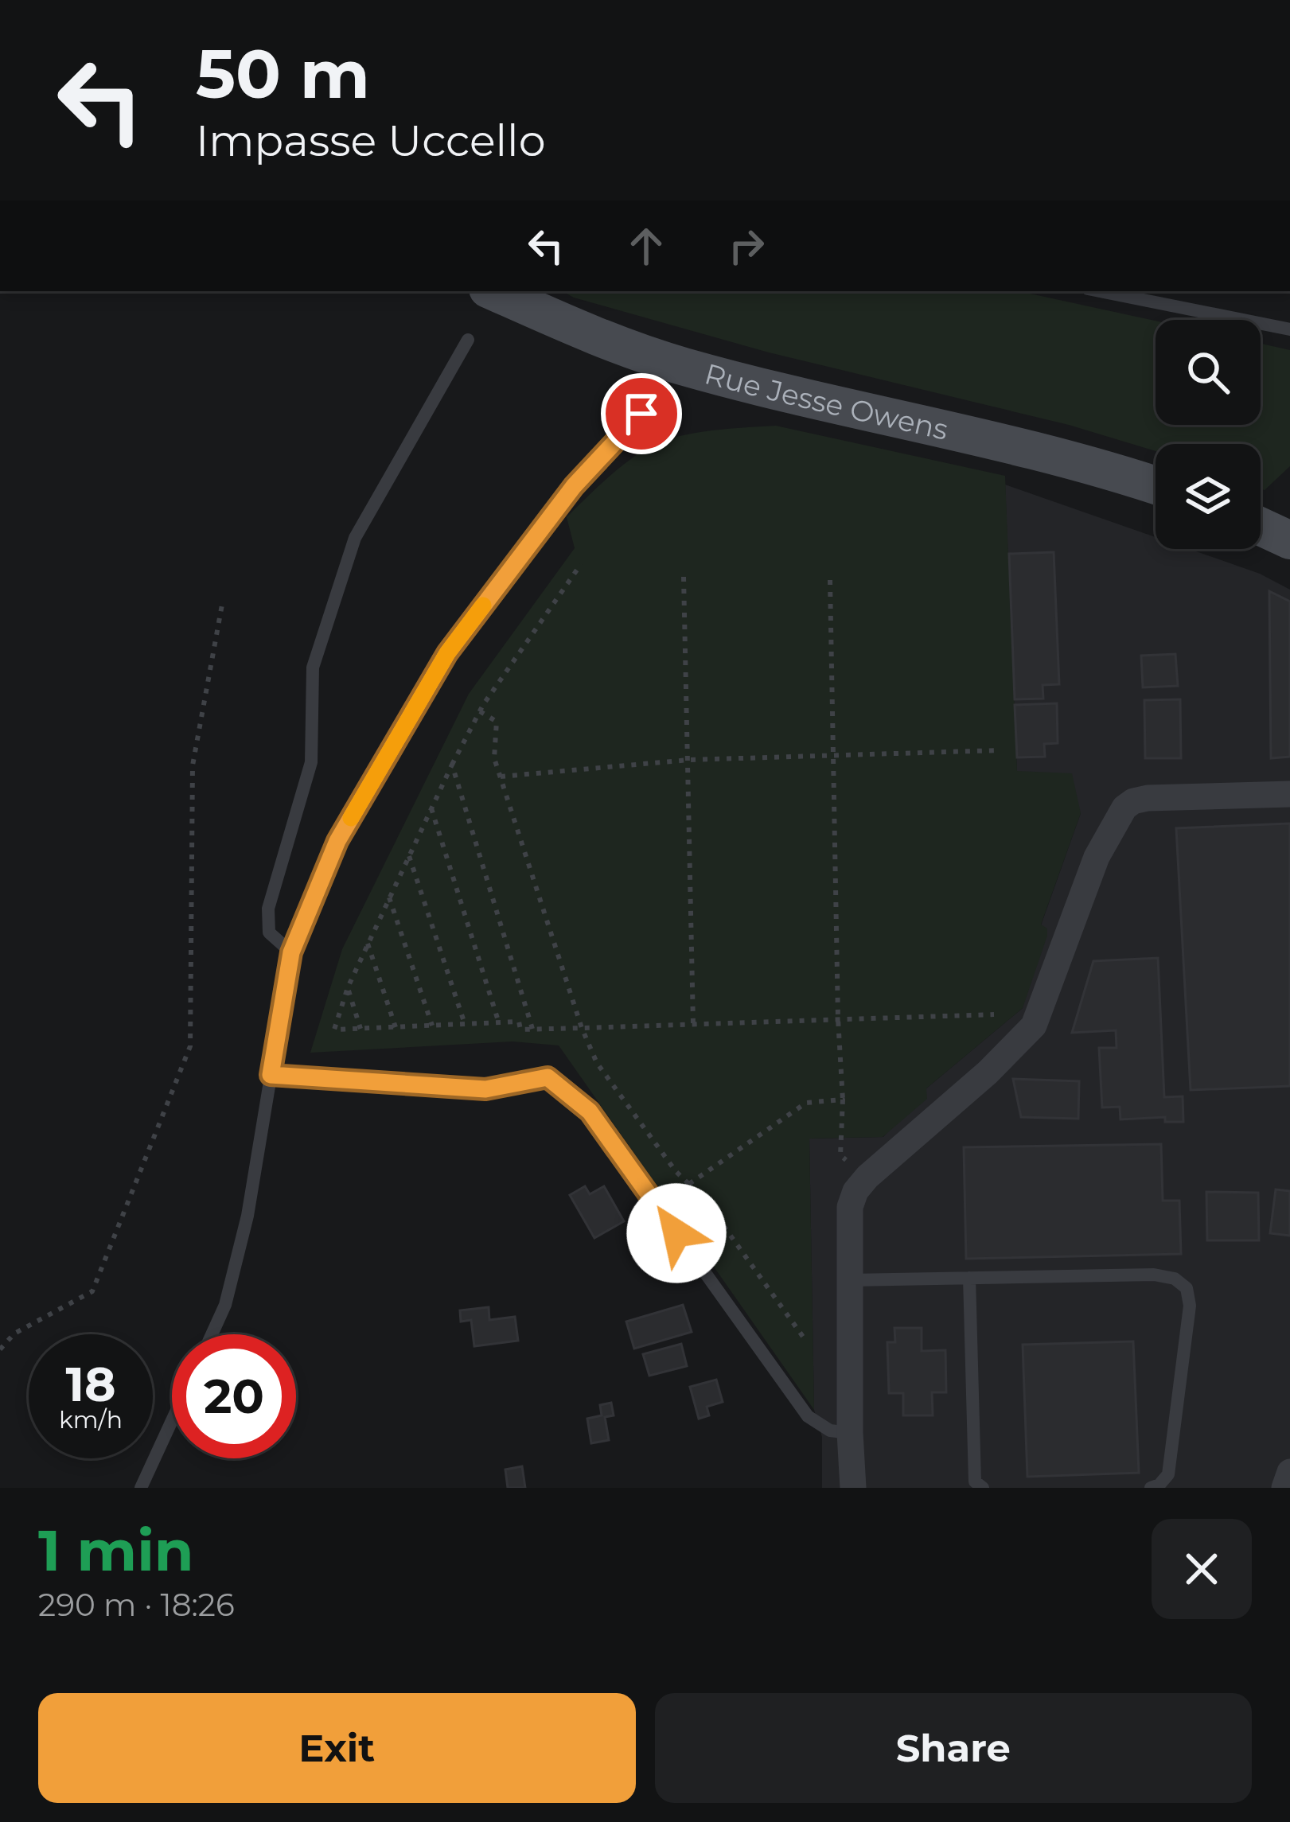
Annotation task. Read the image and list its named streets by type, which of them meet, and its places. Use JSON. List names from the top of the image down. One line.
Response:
{"streets":{"main road":["Rue Jesse Owens"]},"page":{"turn":["50 m","Impasse Uccello"],"speed":"18 km/h","limit":"20","heading":["1 min","290 m · 18:26"],"buttons":["Exit","Share"]}}
